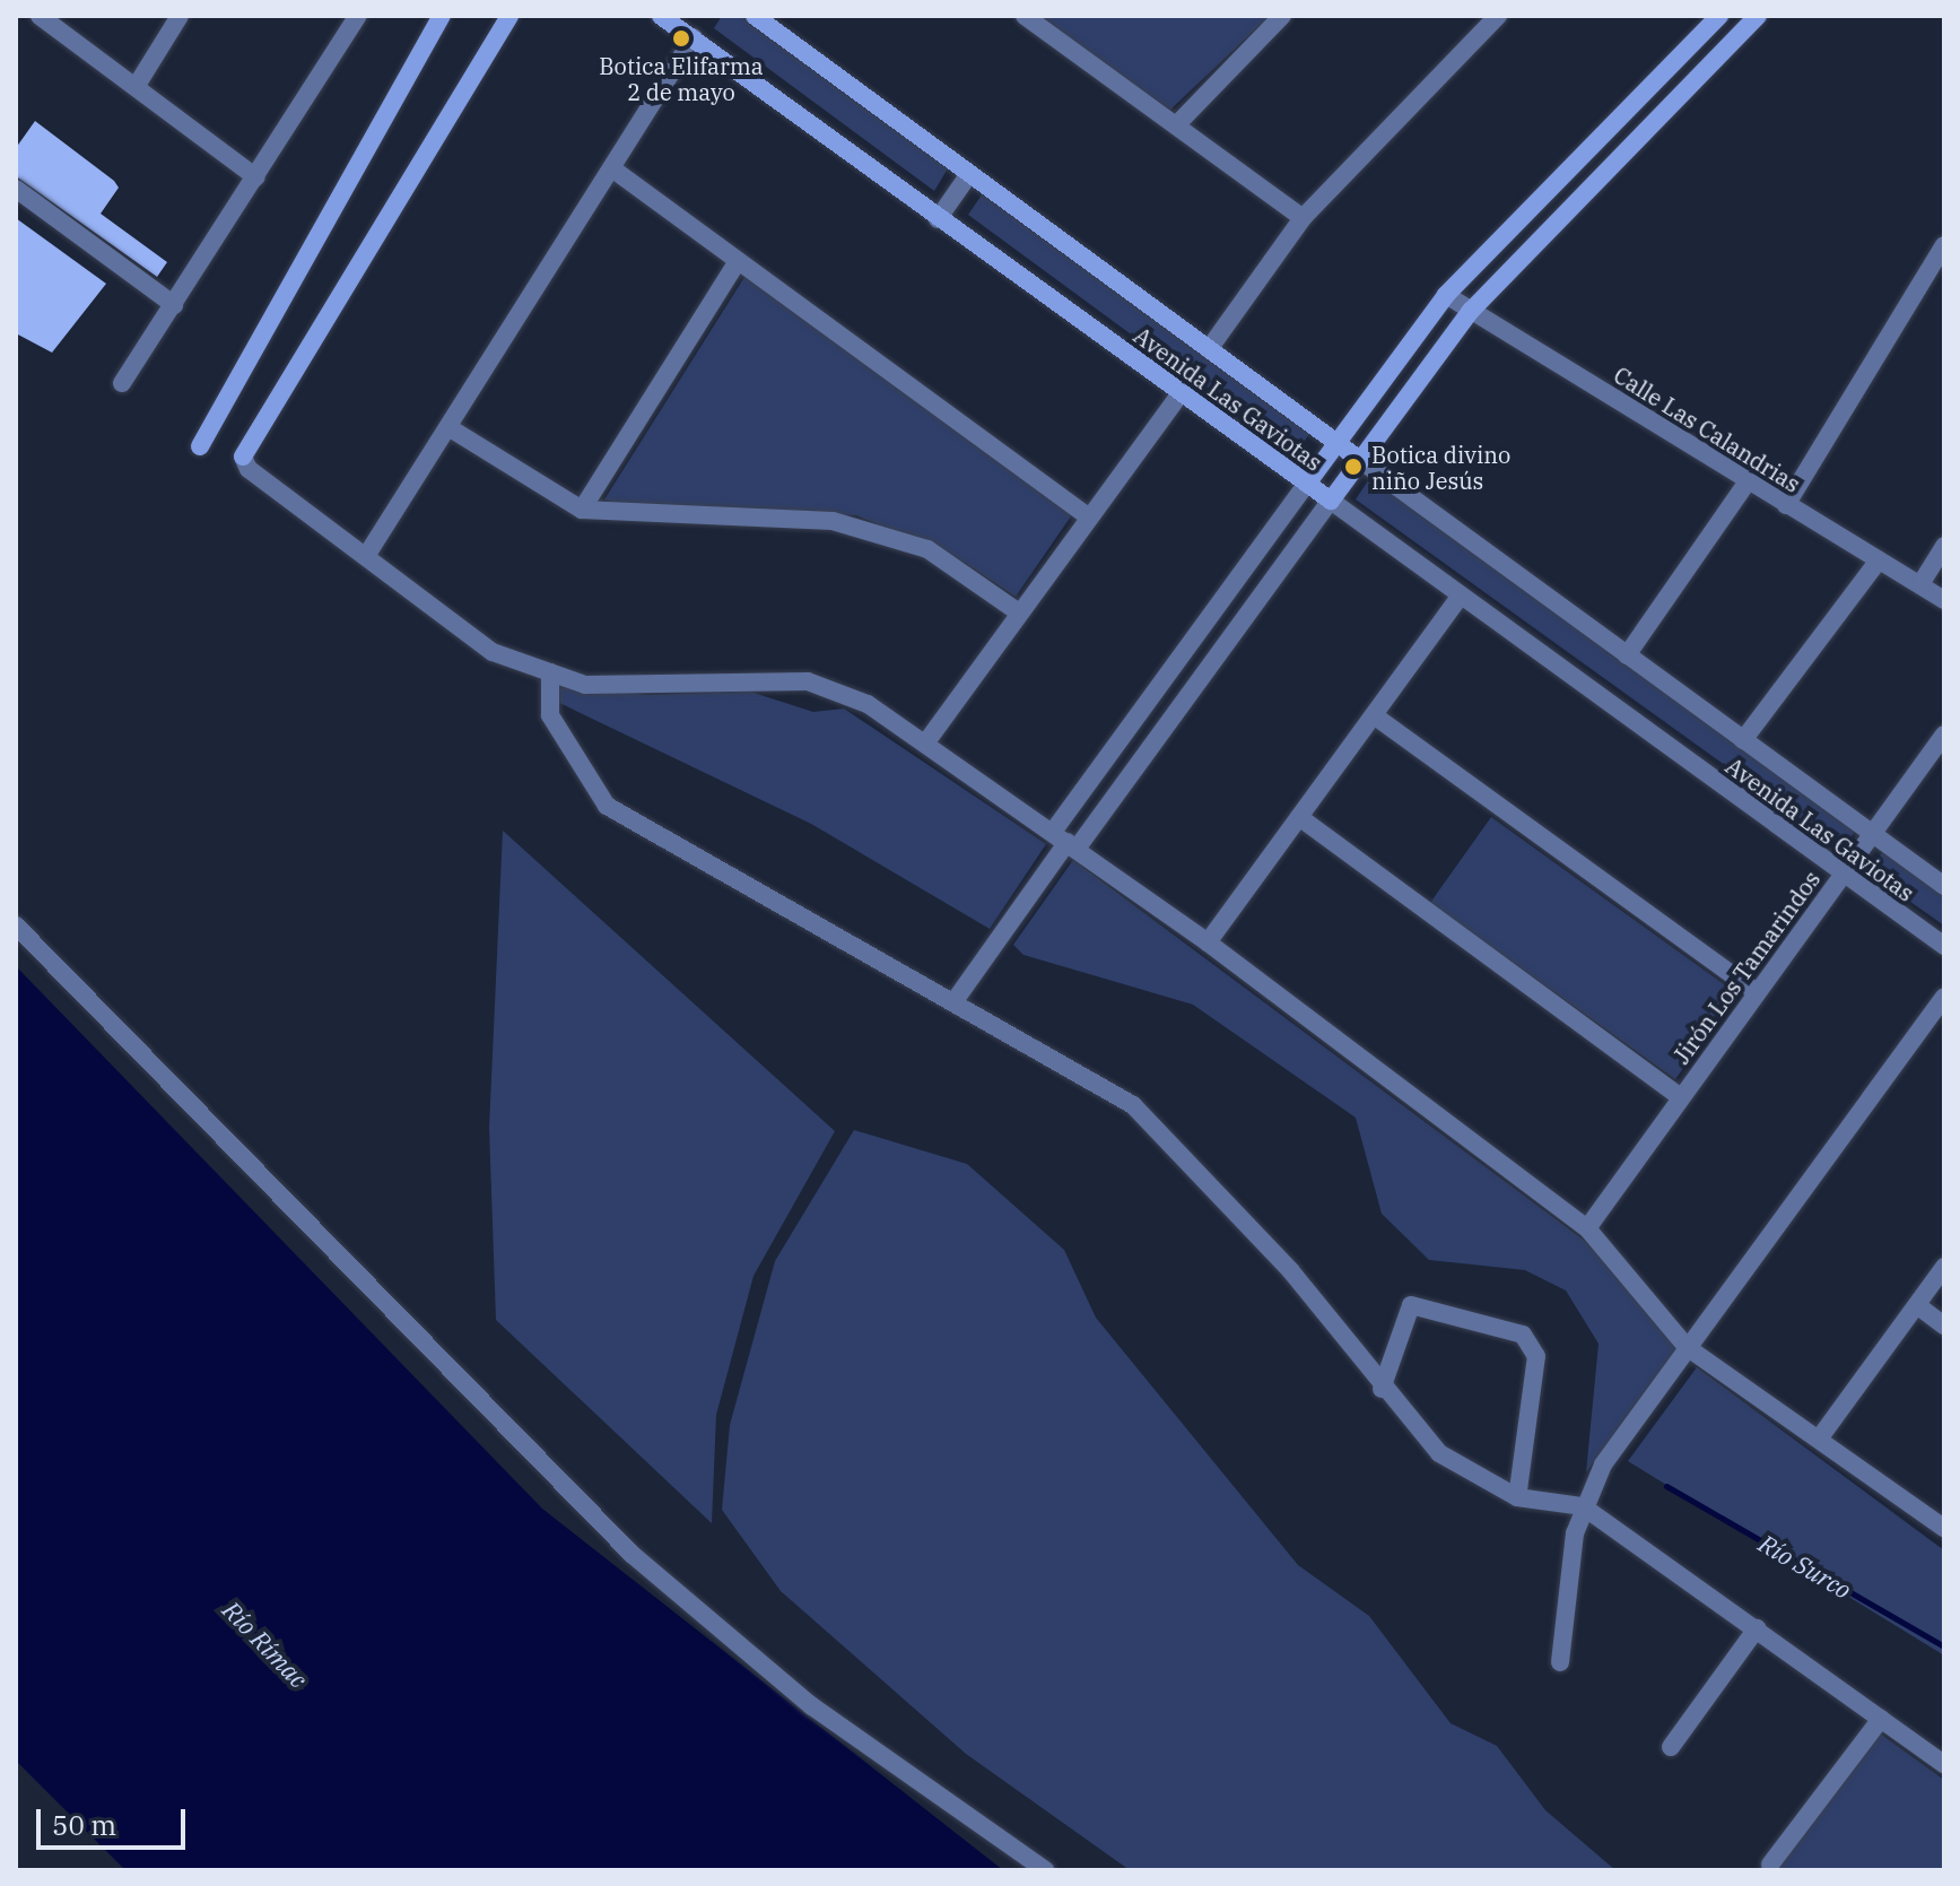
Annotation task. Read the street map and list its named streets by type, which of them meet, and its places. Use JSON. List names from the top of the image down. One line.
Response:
{"streets":{"street":["Avenida Las Gaviotas","Calle Las Calandrias","Jirón Los Tamarindos"]},"crossings":[["Avenida Las Gaviotas","Jirón Los Tamarindos"]],"water":["Río Surco","Río Rímac"],"places":["Botica Elifarma 2 de mayo","Botica divino niño Jesús"],"scale_bar":"50 m"}
